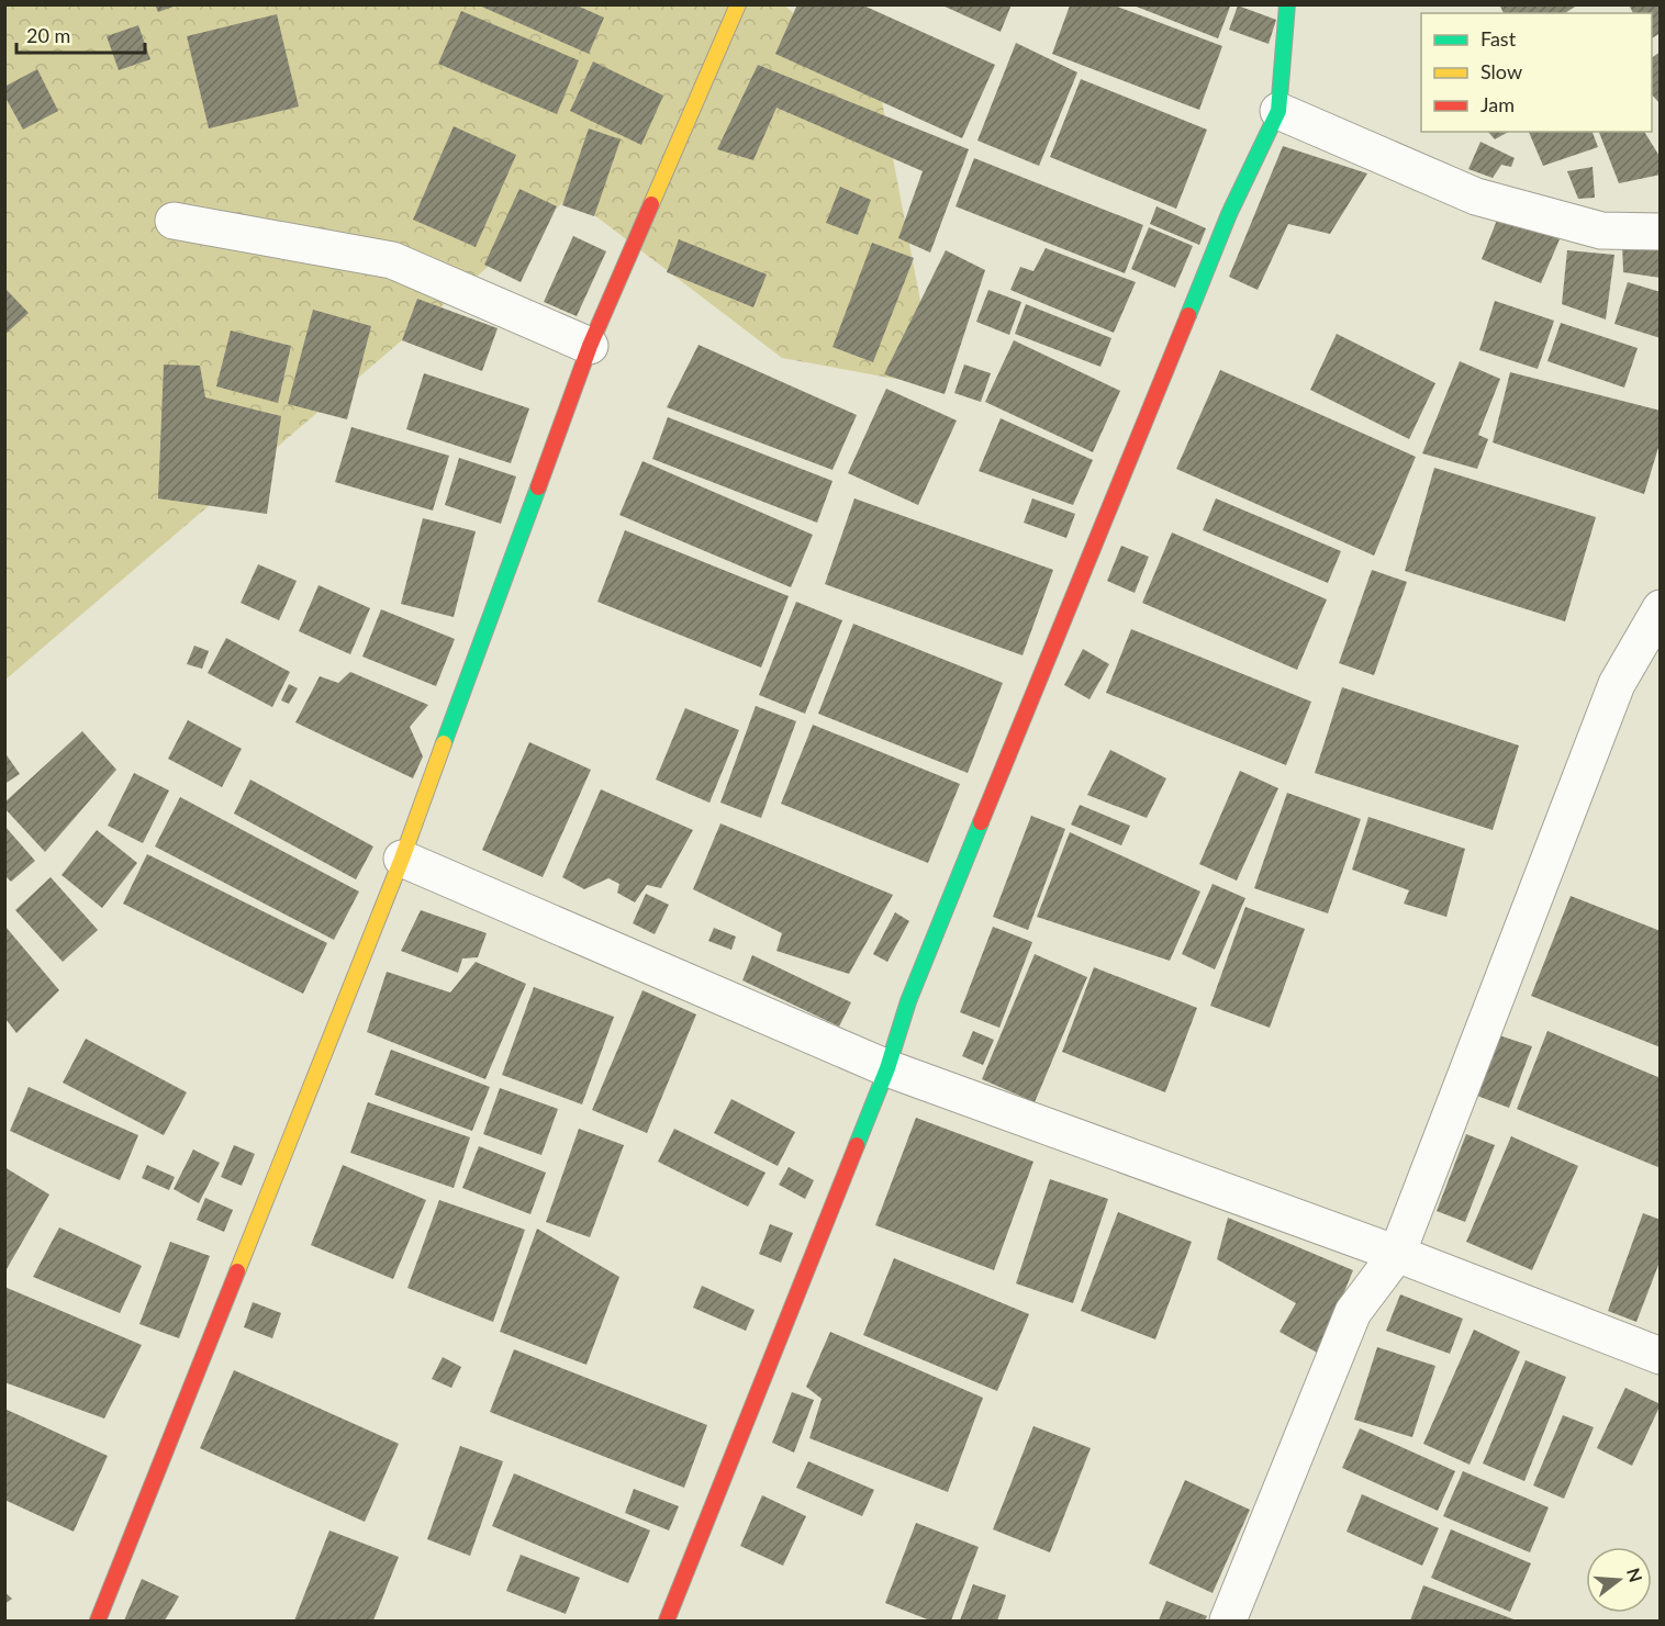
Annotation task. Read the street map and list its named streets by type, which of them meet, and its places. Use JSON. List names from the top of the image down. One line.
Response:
{"legend":["Fast","Slow","Jam"],"scale_bar":"20 m","north":"right"}
